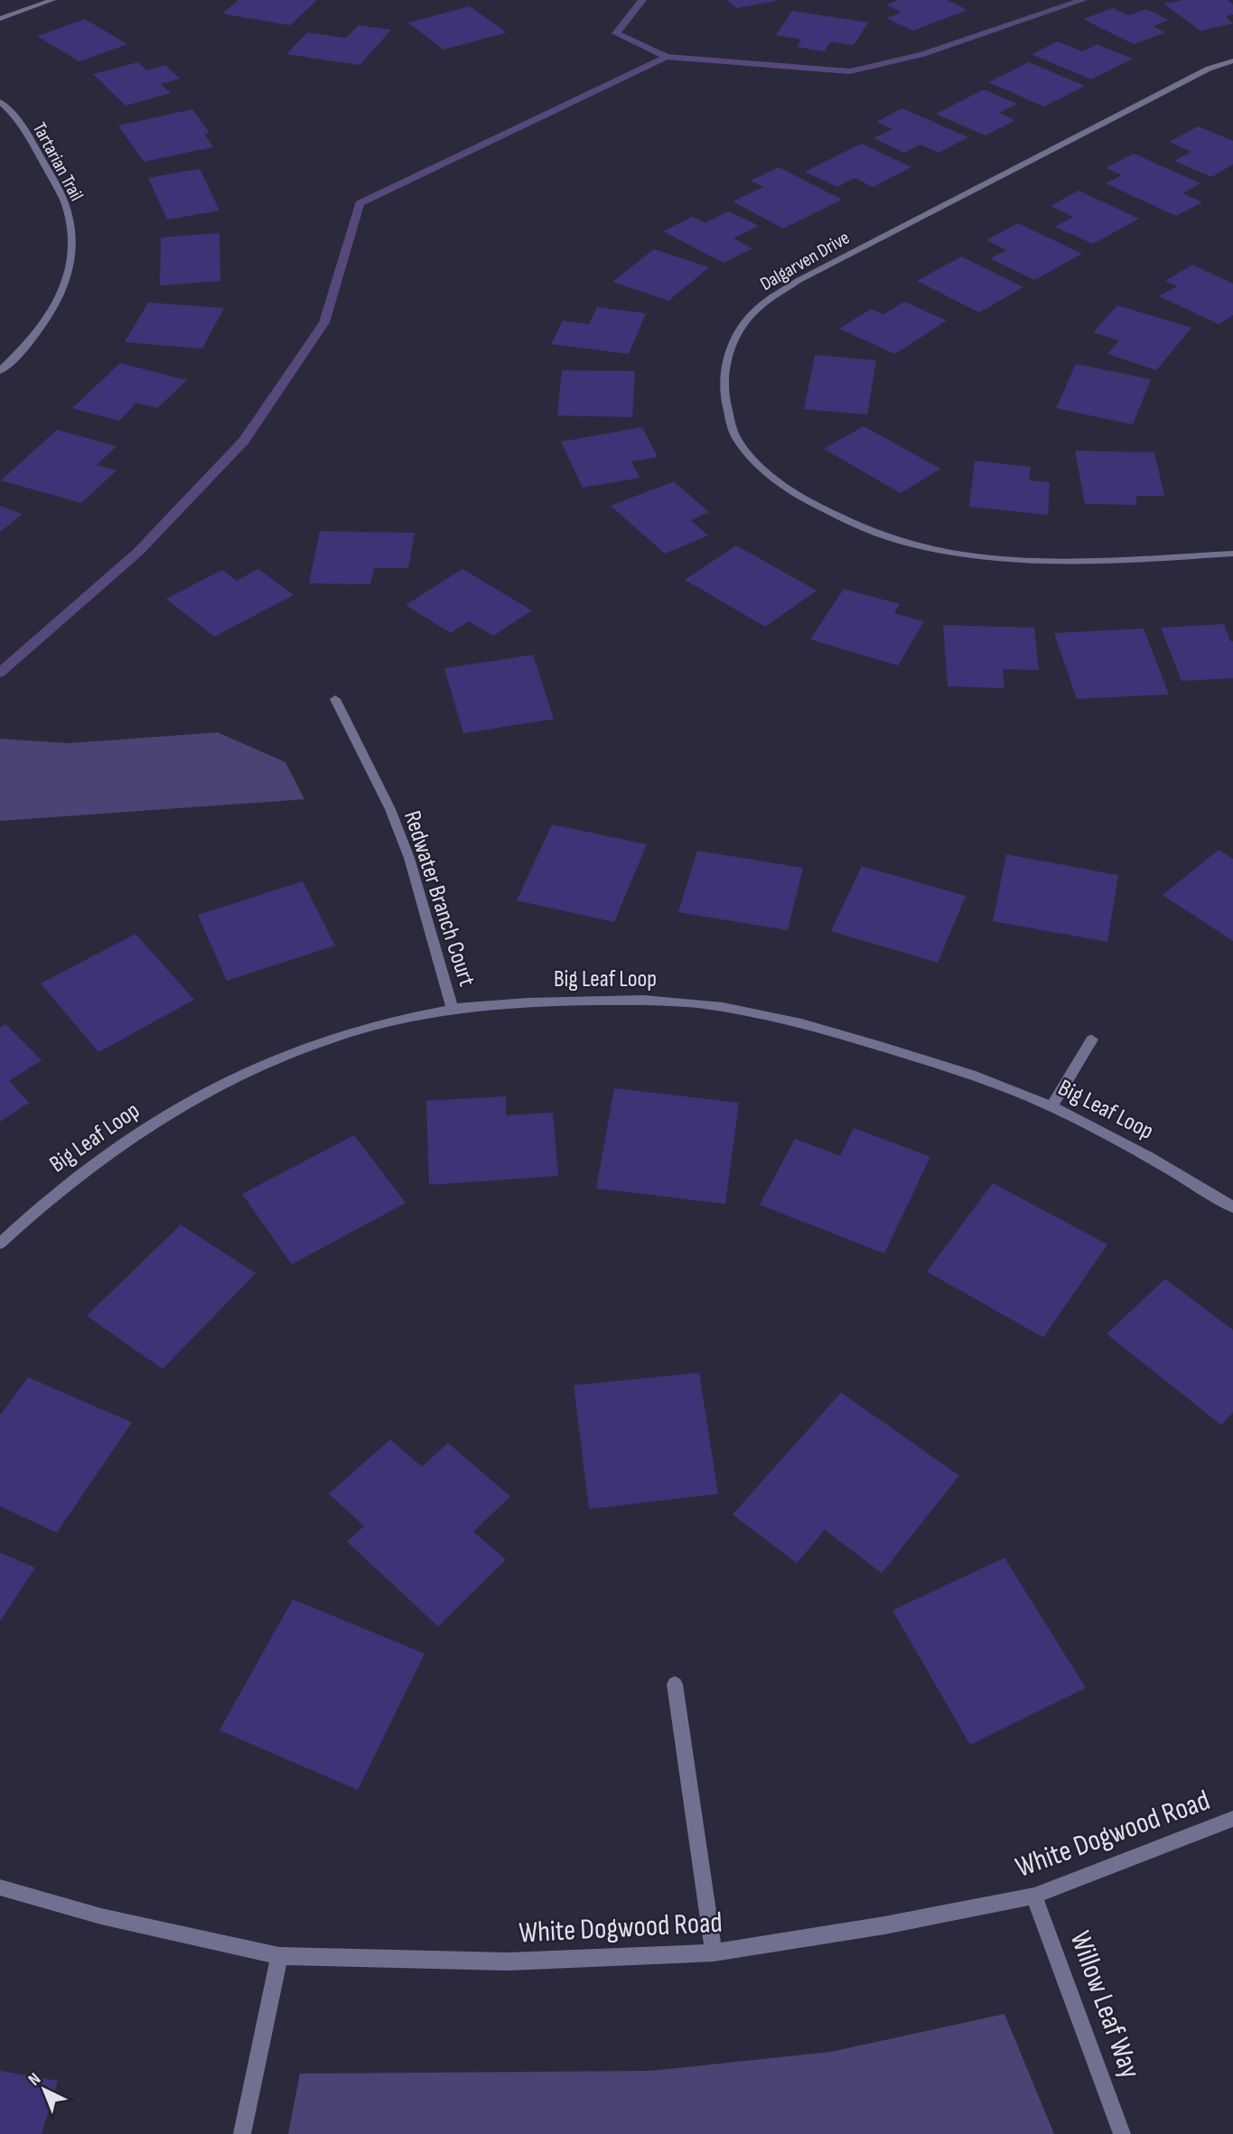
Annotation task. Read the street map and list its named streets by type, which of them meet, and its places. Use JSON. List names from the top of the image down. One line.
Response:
{"streets":{"street":["Tartarian Trail","Dalgarven Drive","Redwater Branch Court","Big Leaf Loop","White Dogwood Road","Willow Leaf Way"]},"crossings":[["Redwater Branch Court","Big Leaf Loop"],["White Dogwood Road","Willow Leaf Way"]],"north":"top left"}
